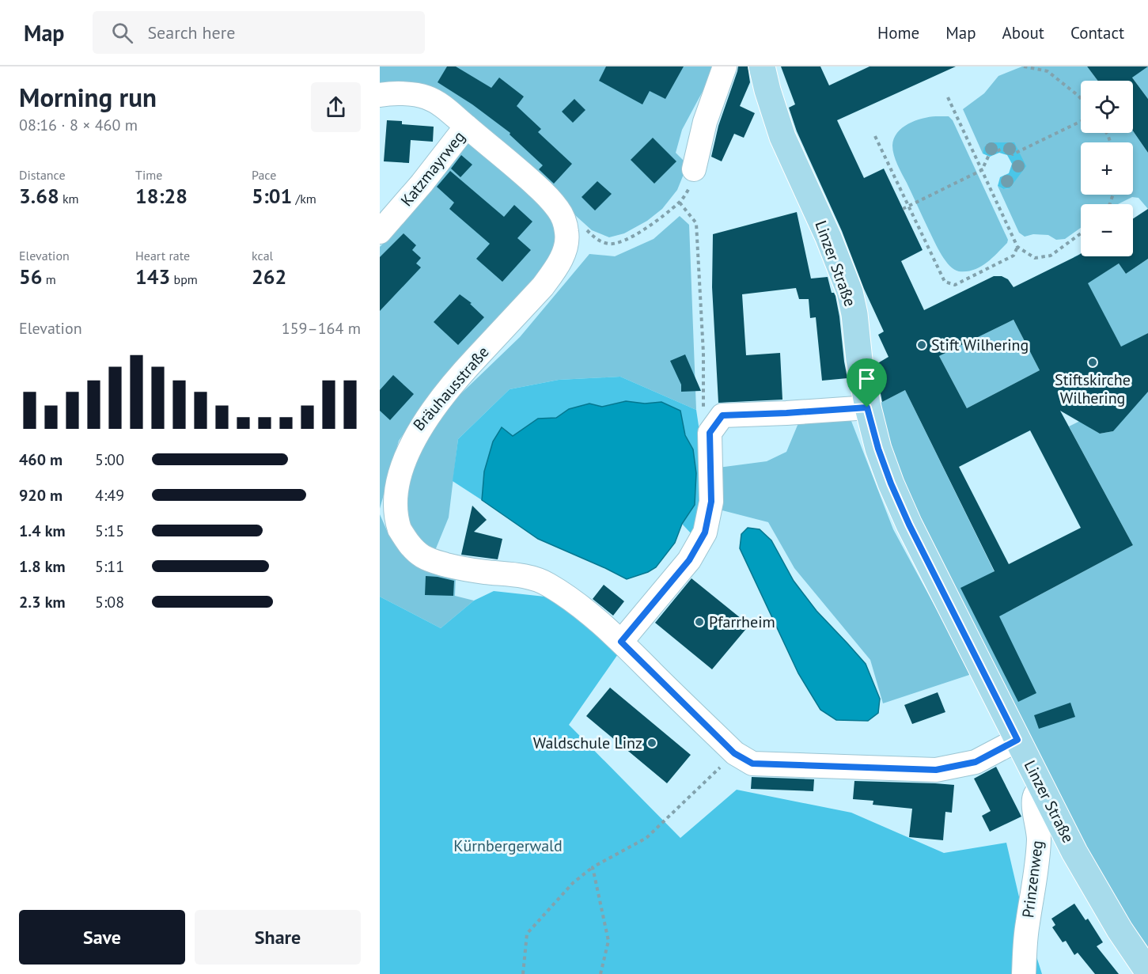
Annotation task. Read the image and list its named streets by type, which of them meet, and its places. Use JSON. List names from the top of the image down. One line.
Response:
{"streets":{"main road":["Linzer Straße"],"street":["Katzmayrweg","Bräuhausstraße","Prinzenweg"]},"crossings":[["Katzmayrweg","Bräuhausstraße"],["Linzer Straße","Bräuhausstraße"],["Linzer Straße","Prinzenweg"]],"parks":["Kürnbergerwald"],"places":["Stift Wilhering","Stiftskirche Wilhering","Pfarrheim","Waldschule Linz"],"page":{"header":"Map","search":"Search here","nav":["Home","Map","About","Contact"],"heading":["Morning run","08:16 · 8 × 460 m"],"map_buttons":["+","−"],"stats":[["Distance","3.68 km"],["Time","18:28"],["Pace","5:01 /km"],["Elevation","56 m"],["Heart rate","143 bpm"],["kcal","262"]],"chart":["Elevation","159–164 m"],"list":[{"name":"460 m","note":"5:00"},{"name":"920 m","note":"4:49"},{"name":"1.4 km","note":"5:15"},{"name":"1.8 km","note":"5:11"},{"name":"2.3 km","note":"5:08"}],"buttons":["Save","Share"]}}
